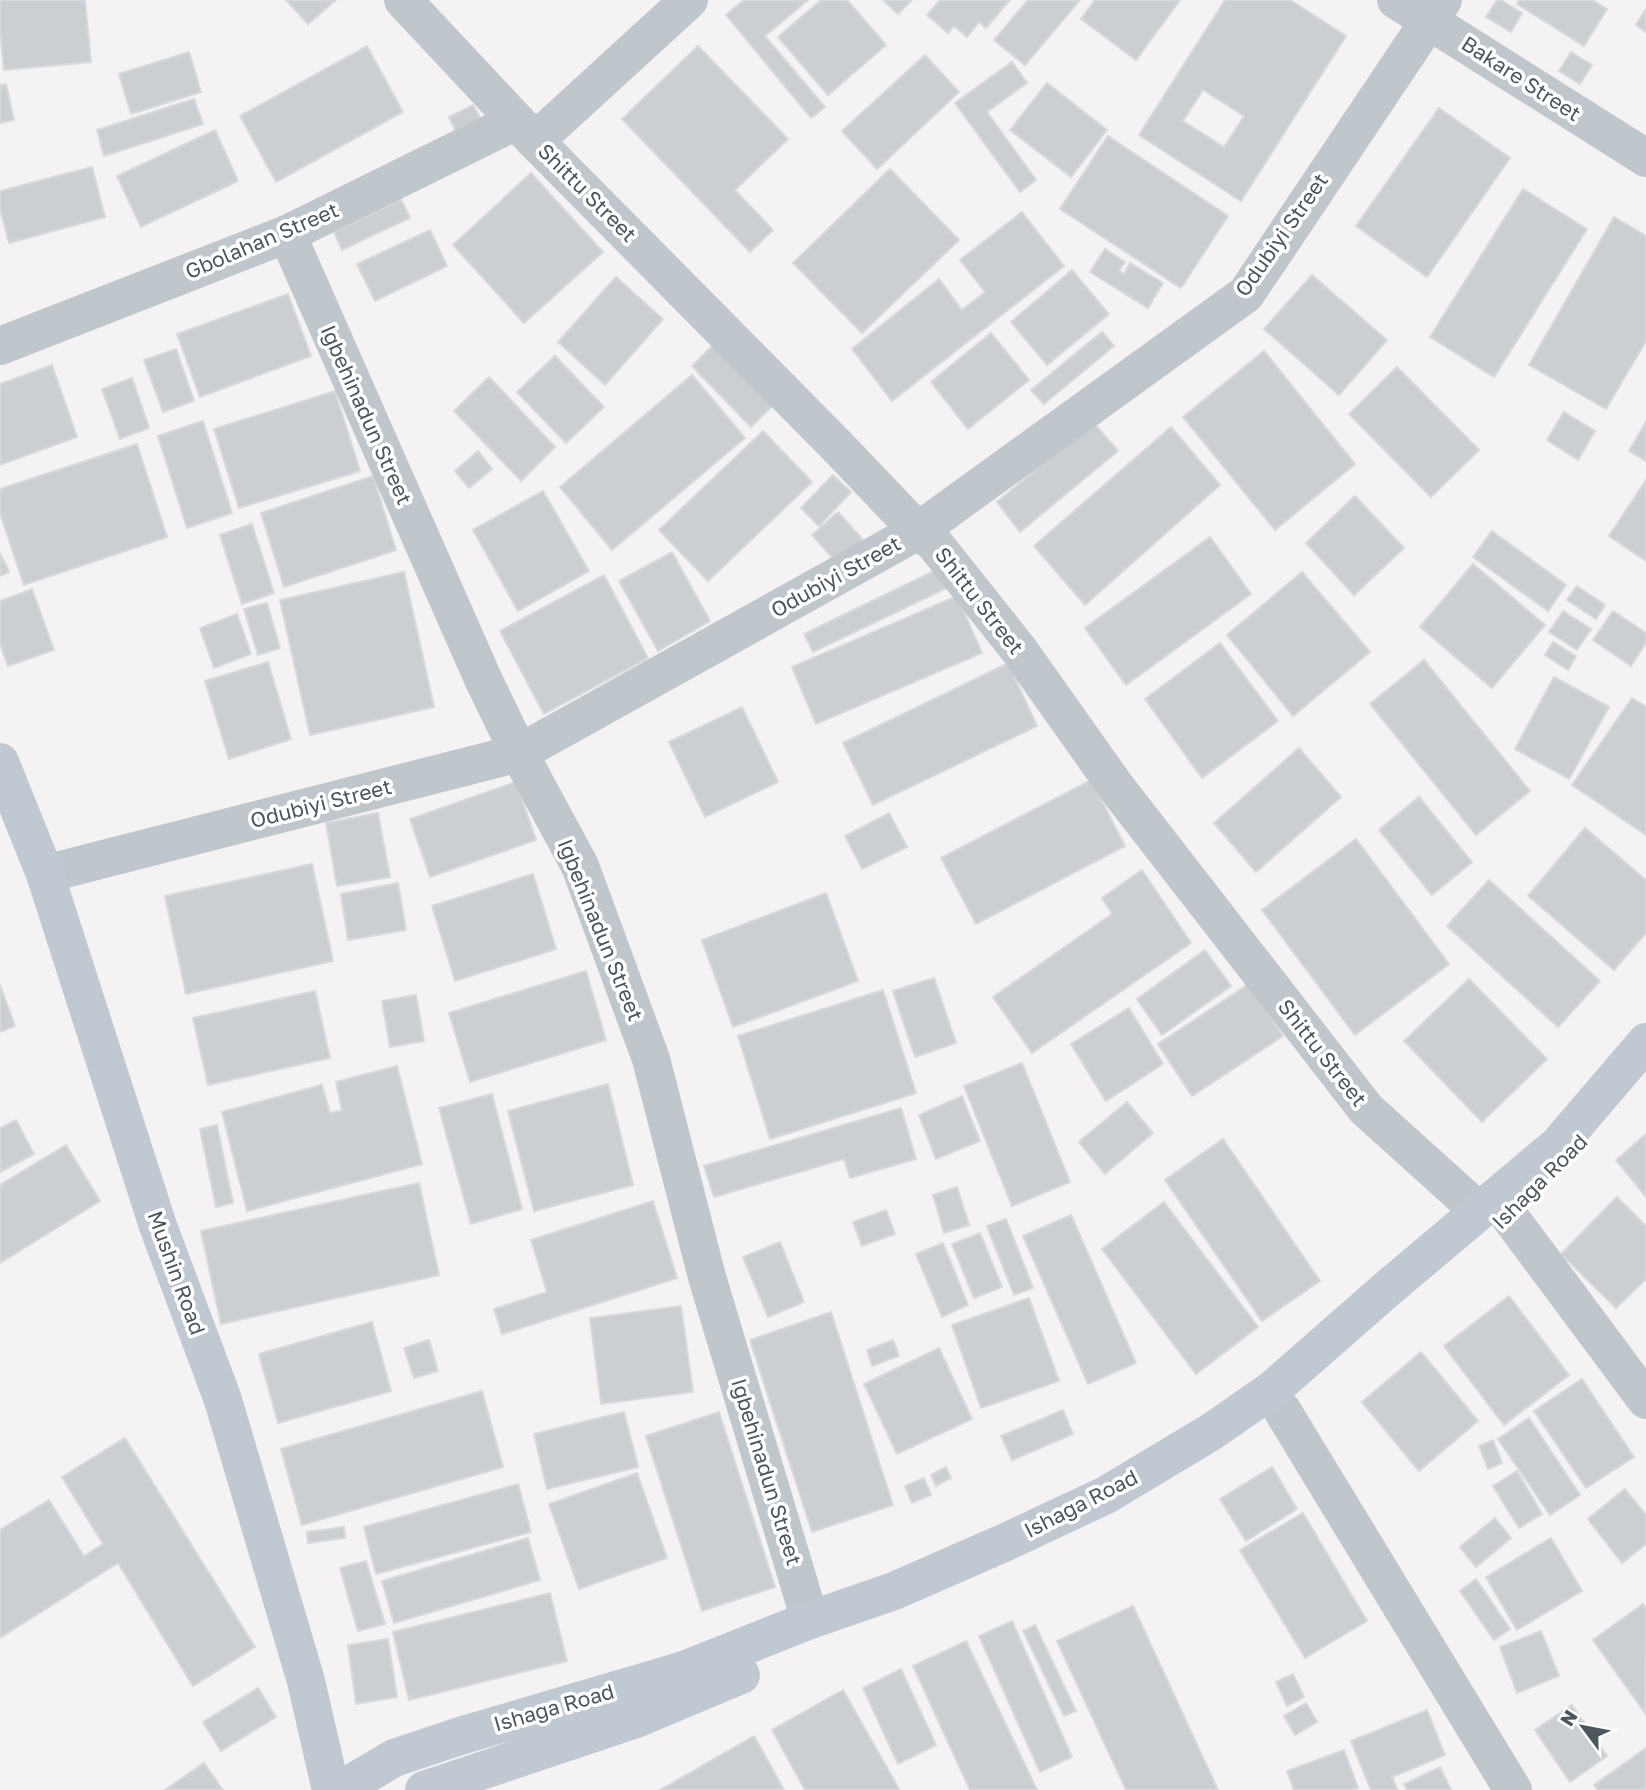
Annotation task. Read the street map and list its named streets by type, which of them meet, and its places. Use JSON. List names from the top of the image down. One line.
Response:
{"streets":{"main road":["Ishaga Road","Mushin Road"],"street":["Bakare Street","Shittu Street","Odubiyi Street","Gbolahan Street","Igbehinadun Street"]},"crossings":[["Bakare Street","Odubiyi Street"],["Shittu Street","Odubiyi Street"],["Shittu Street","Gbolahan Street"],["Shittu Street","Ishaga Road"],["Odubiyi Street","Igbehinadun Street"],["Odubiyi Street","Mushin Road"],["Gbolahan Street","Igbehinadun Street"],["Igbehinadun Street","Ishaga Road"]],"north":"top left"}
